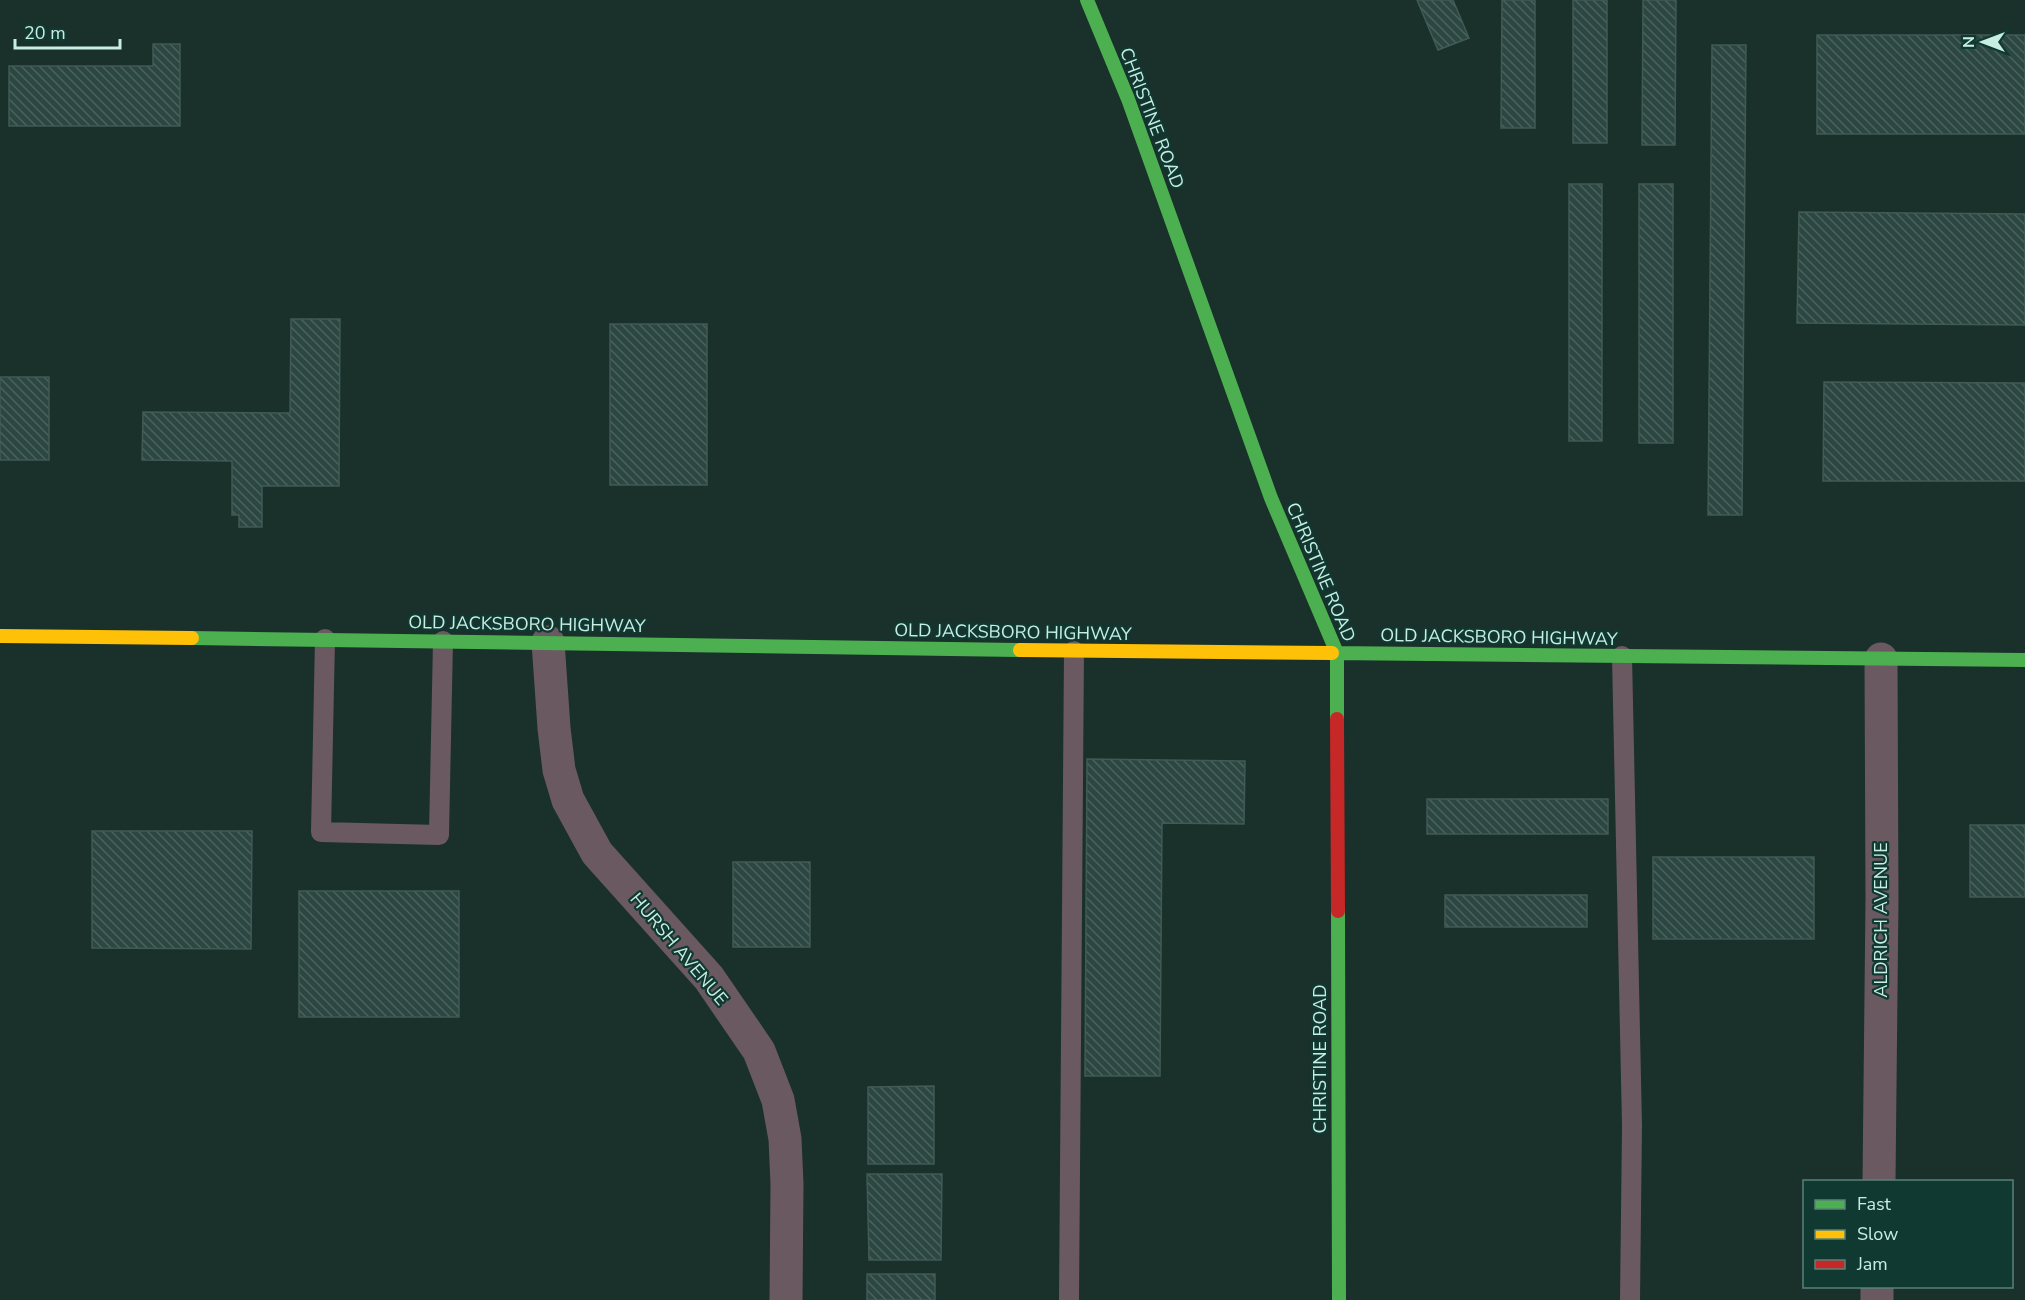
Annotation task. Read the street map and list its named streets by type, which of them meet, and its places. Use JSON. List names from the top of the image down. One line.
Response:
{"streets":{"main road":["CHRISTINE ROAD","OLD JACKSBORO HIGHWAY"],"street":["ALDRICH AVENUE","HURSH AVENUE"]},"crossings":[["CHRISTINE ROAD","OLD JACKSBORO HIGHWAY"],["OLD JACKSBORO HIGHWAY","ALDRICH AVENUE"],["OLD JACKSBORO HIGHWAY","HURSH AVENUE"]],"legend":["Fast","Slow","Jam"],"scale_bar":"20 m","north":"left"}
